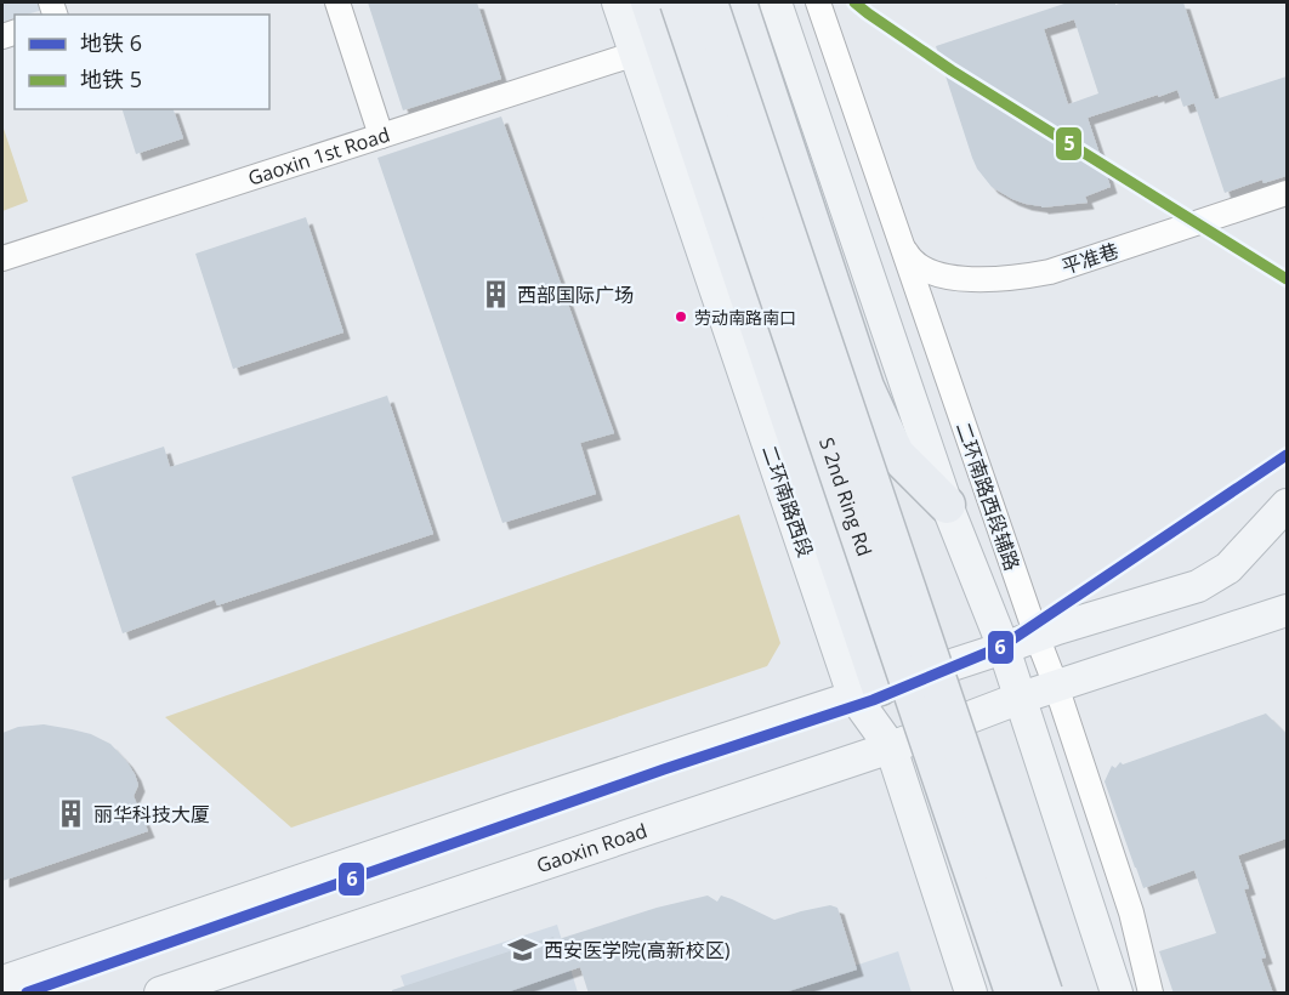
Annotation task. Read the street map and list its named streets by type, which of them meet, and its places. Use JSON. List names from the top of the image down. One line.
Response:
{"streets":{"highway":["S 2nd Ring Rd"],"main road":["二环南路西段","Gaoxin Road"],"street":["Gaoxin 1st Road","平准巷","二环南路西段辅路"]},"crossings":[["Gaoxin 1st Road","二环南路西段"],["平准巷","二环南路西段辅路"],["二环南路西段辅路","Gaoxin Road"],["二环南路西段","Gaoxin Road"]],"places":{"building":["西部国际广场","丽华科技大厦"],"other":["劳动南路南口"],"school or university":["西安医学院(高新校区)"]},"lines":["metro line 5","metro line 6"],"legend":["地铁 6","地铁 5"]}
